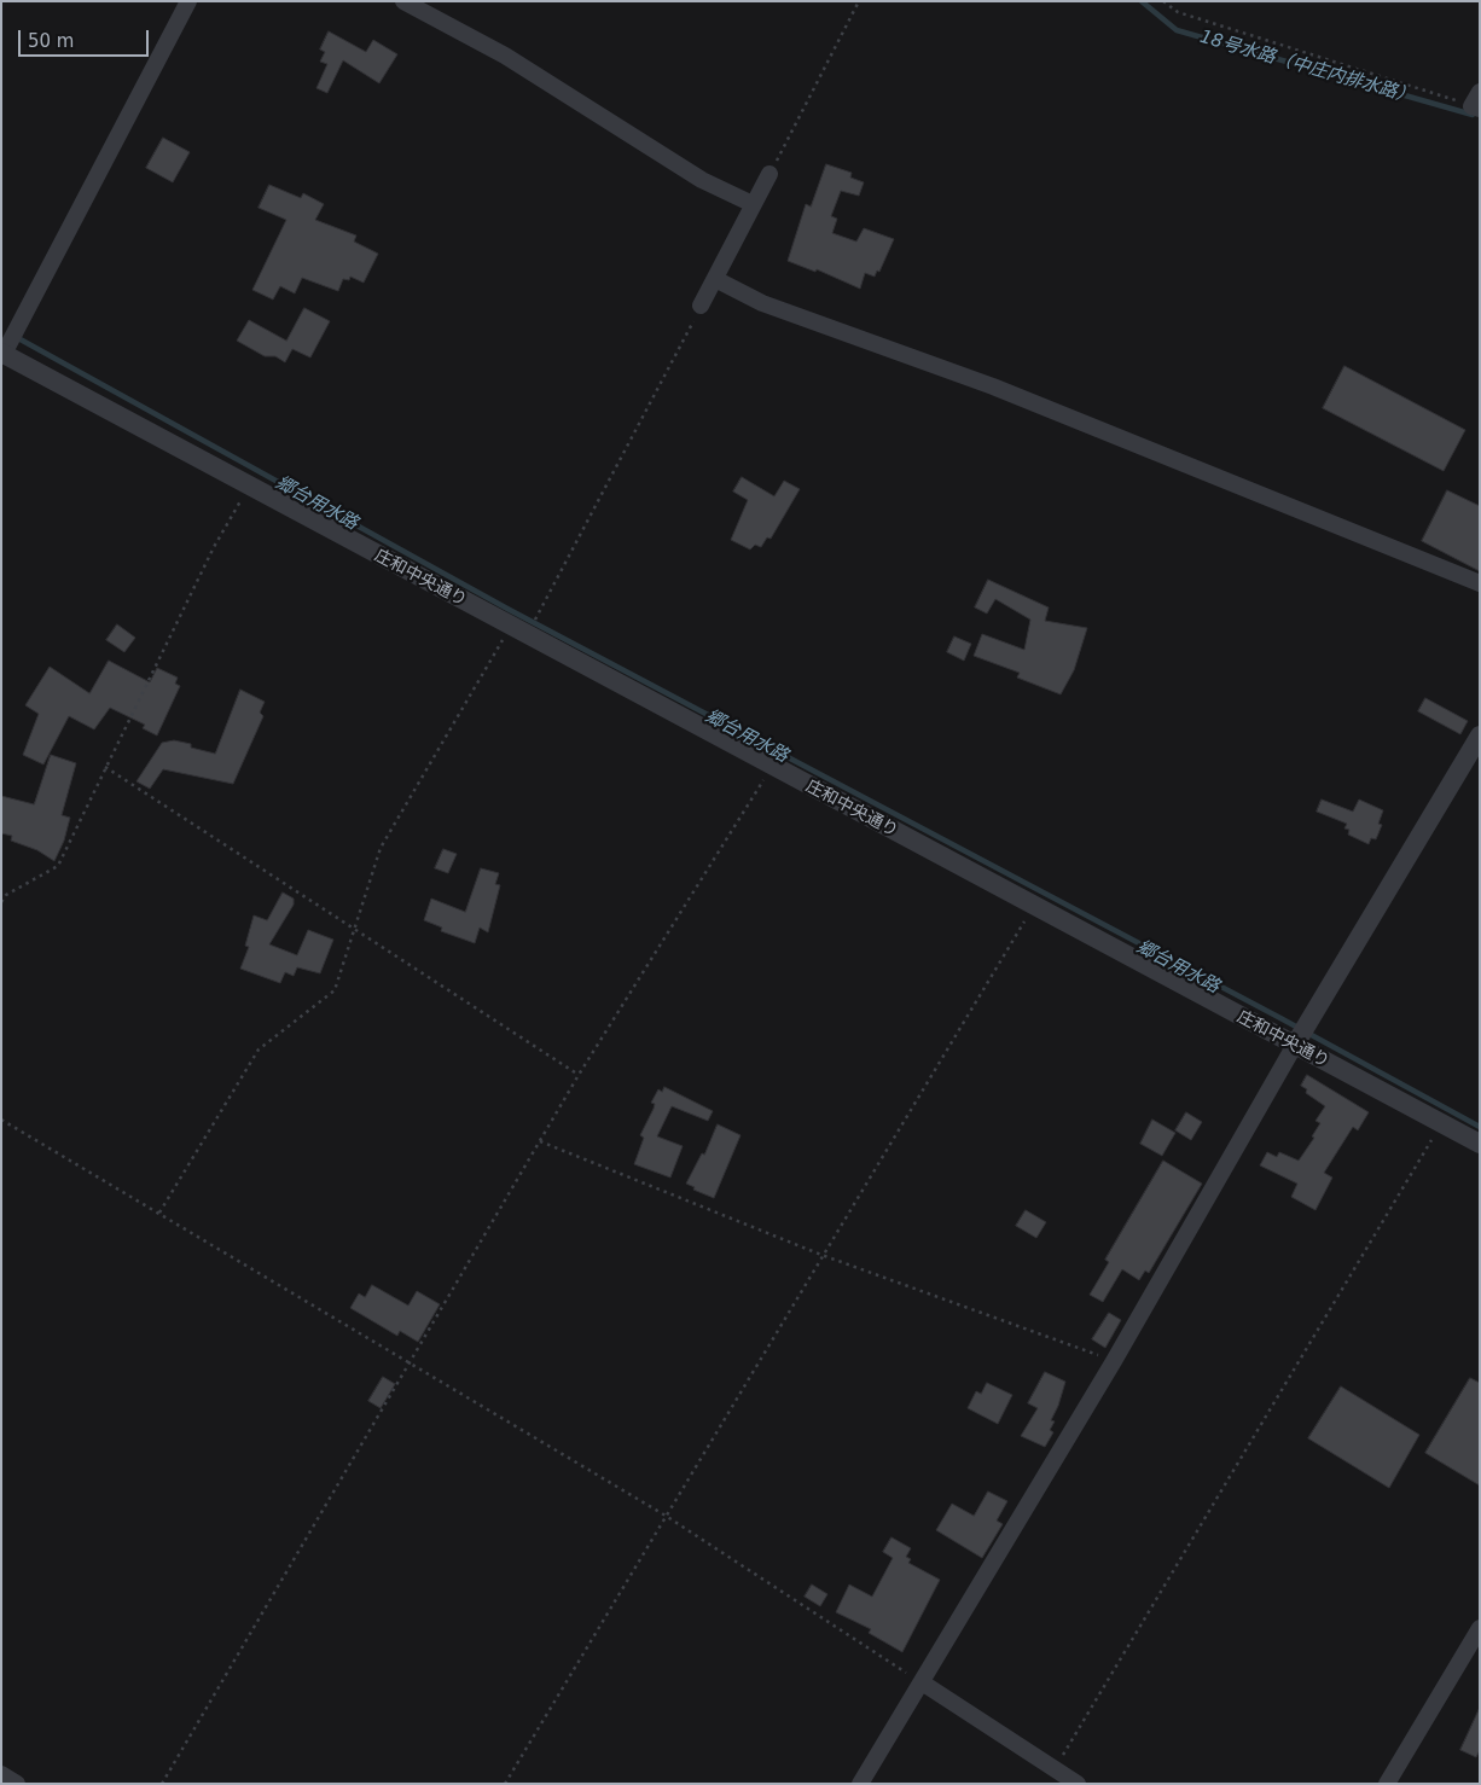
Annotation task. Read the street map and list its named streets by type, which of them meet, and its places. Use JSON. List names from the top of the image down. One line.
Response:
{"streets":{"street":["庄和中央通り"]},"water":["18号水路（中庄内排水路）","郷台用水路"],"scale_bar":"50 m"}
